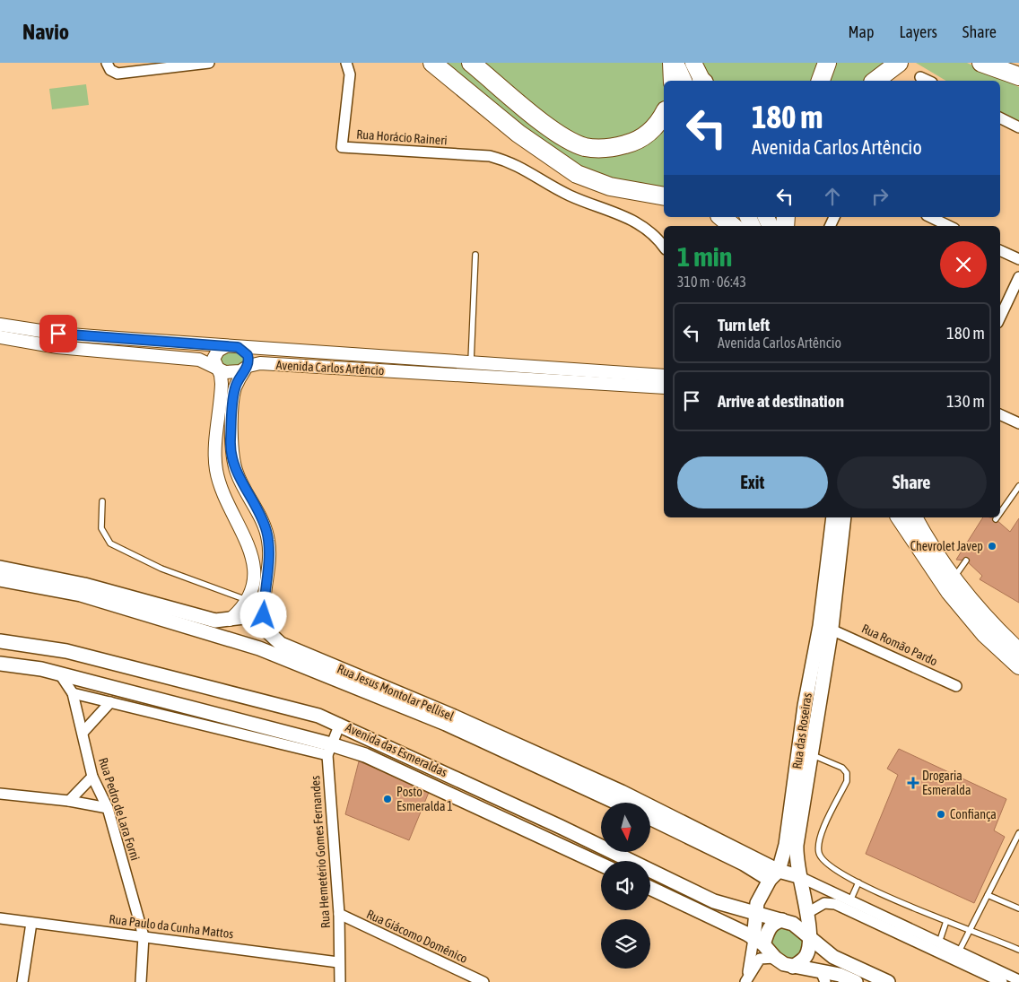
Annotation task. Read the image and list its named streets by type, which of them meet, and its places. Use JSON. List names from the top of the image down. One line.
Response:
{"streets":{"main road":["Rua Jesus Montolar Pellisel","Rua das Roseiras","Avenida das Esmeraldas"],"street":["Rua Horácio Raineri","Avenida Carlos Artêncio","Rua Romão Pardo","Rua Pedro de Lara Forni","Rua Hemetério Gomes Fernandes","Rua Paulo da Cunha Mattos","Rua Giácomo Domênico"]},"crossings":[["Rua Romão Pardo","Rua das Roseiras"],["Rua Jesus Montolar Pellisel","Rua das Roseiras"],["Rua das Roseiras","Avenida das Esmeraldas"],["Avenida das Esmeraldas","Rua Pedro de Lara Forni"],["Avenida das Esmeraldas","Rua Hemetério Gomes Fernandes"],["Rua Pedro de Lara Forni","Rua Paulo da Cunha Mattos"],["Rua Hemetério Gomes Fernandes","Rua Paulo da Cunha Mattos"],["Rua Hemetério Gomes Fernandes","Rua Giácomo Domênico"]],"places":{"other":["Chevrolet Javep","Posto Esmeralda 1","Confiança"],"health":["Drogaria Esmeralda"]},"north":"bottom","page":{"header":"Navio","nav":["Map","Layers","Share"],"turn":["180 m","Avenida Carlos Artêncio"],"heading":["1 min","310 m · 06:43"],"list":[{"name":"Turn left","note":"Avenida Carlos Artêncio","value":"180 m"},{"name":"Arrive at destination","value":"130 m"}],"buttons":["Exit","Share"]}}
